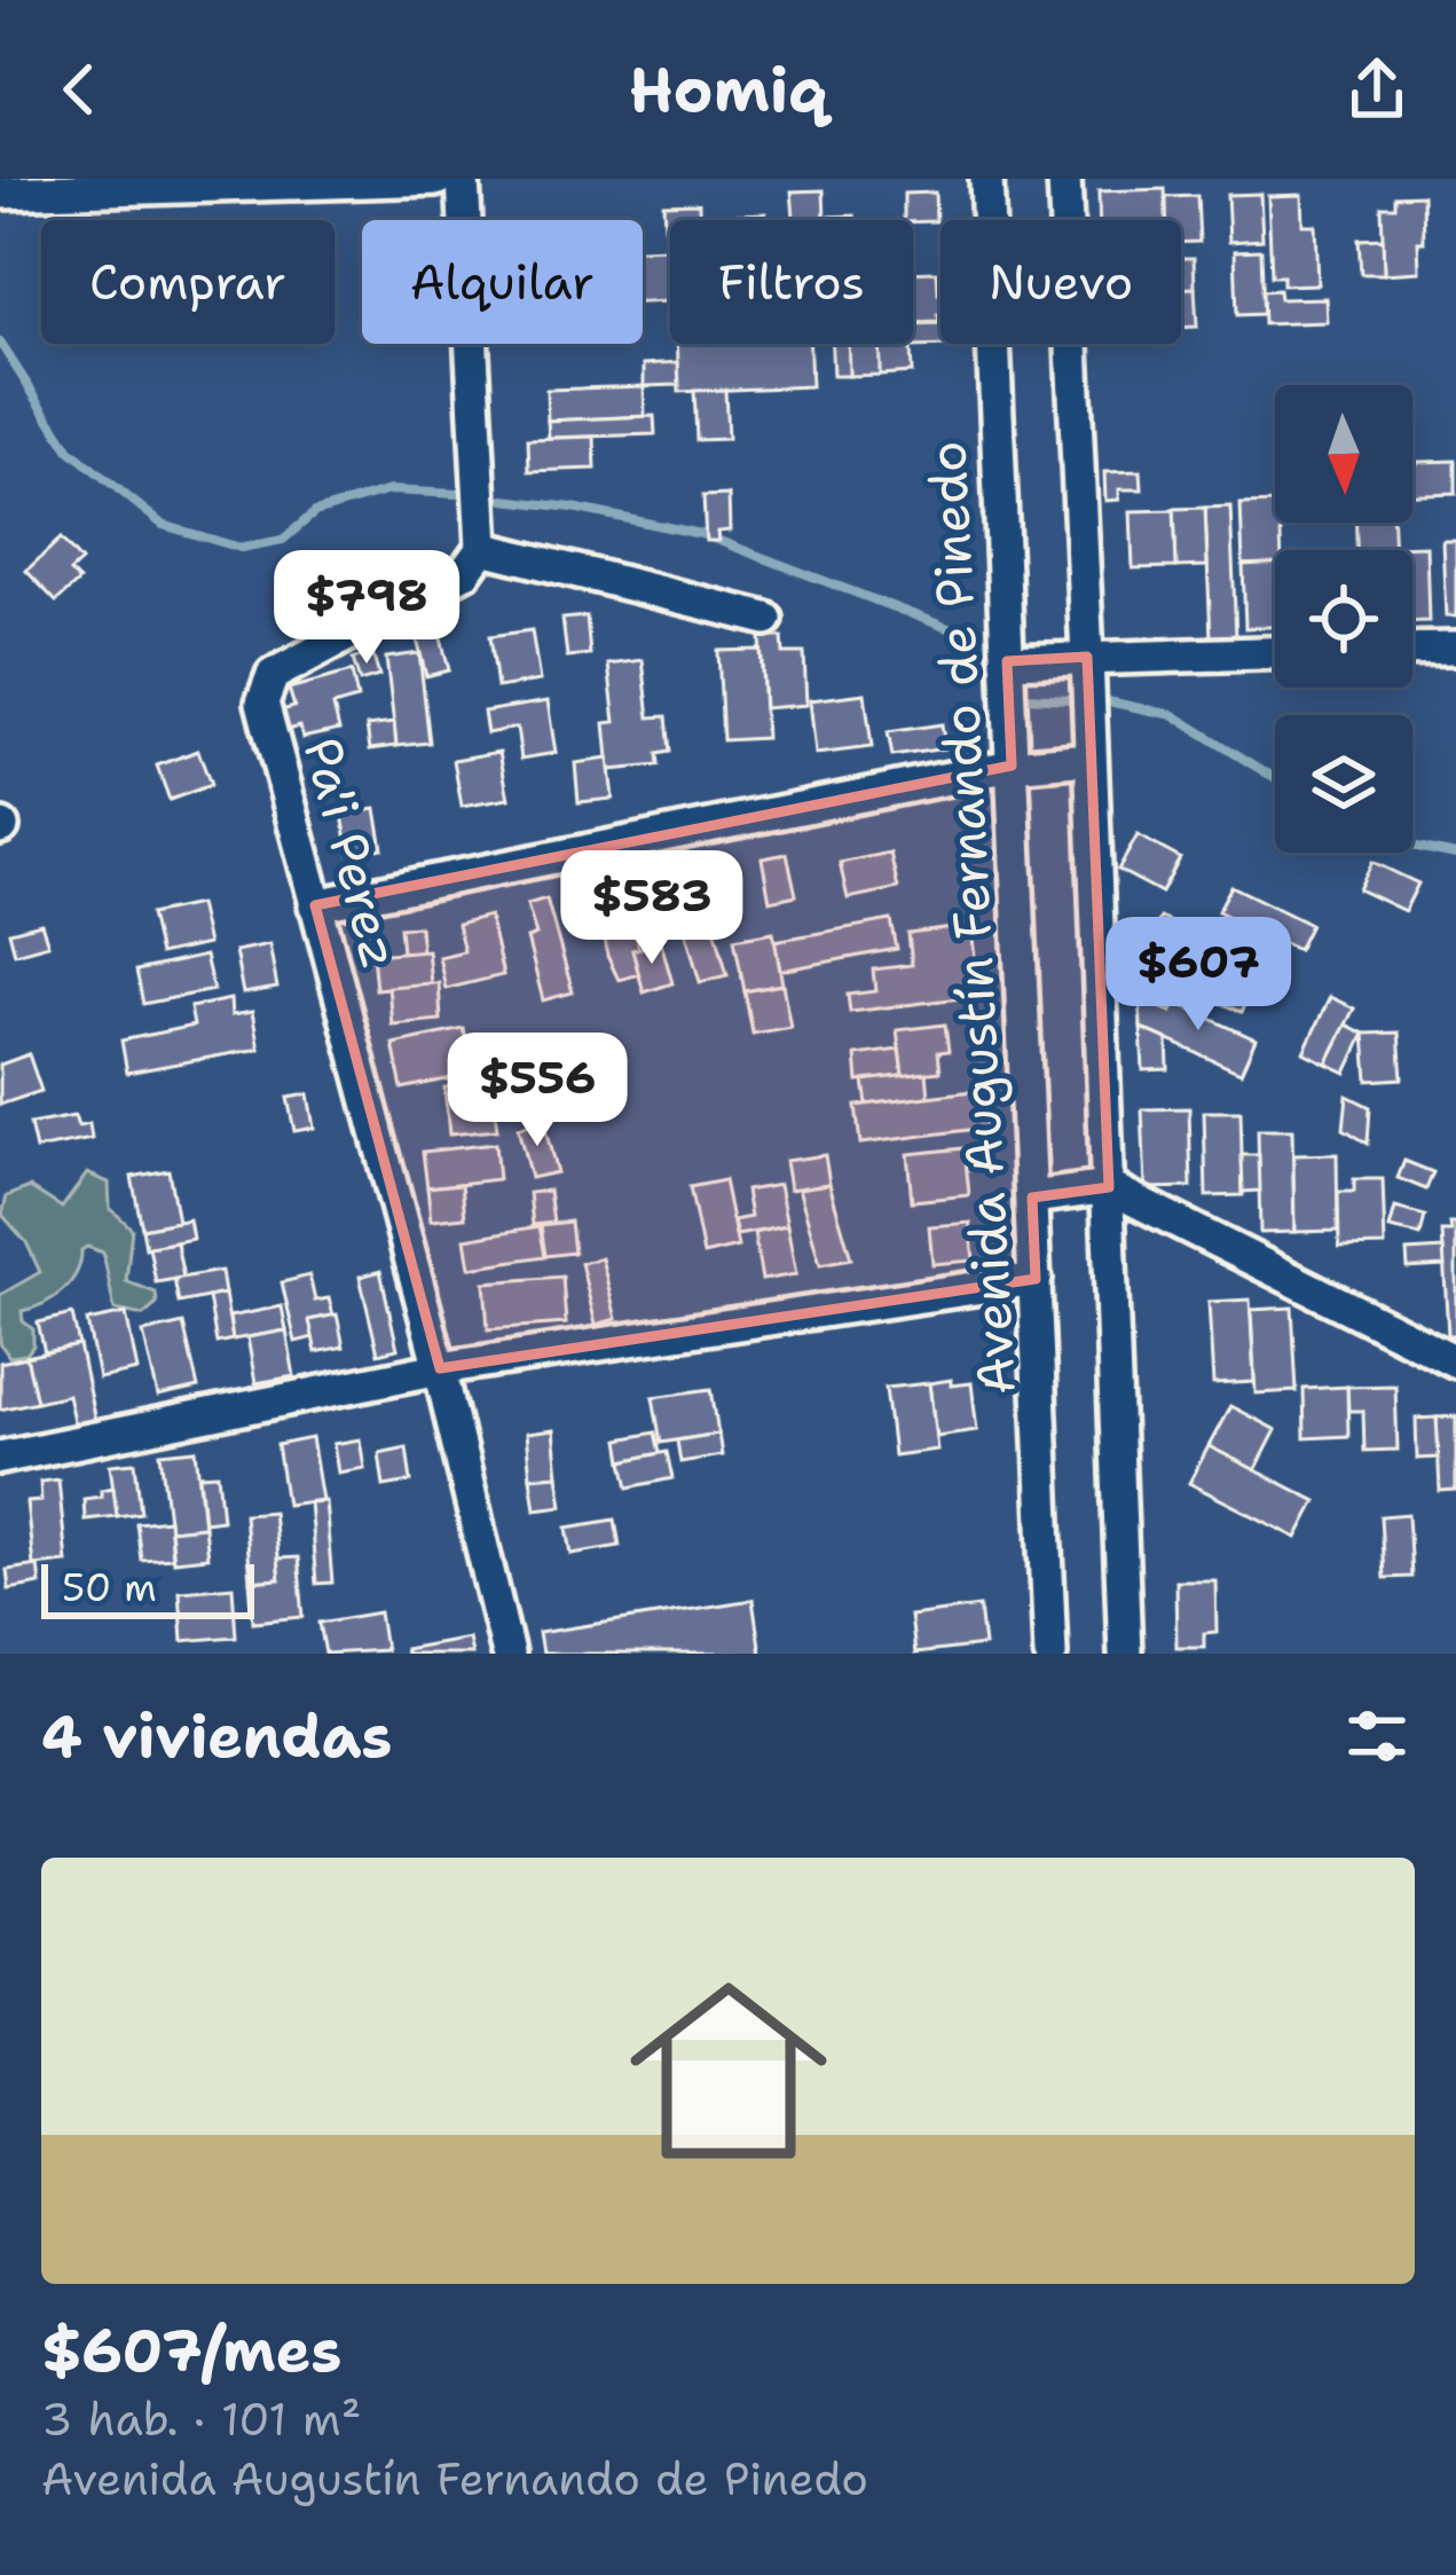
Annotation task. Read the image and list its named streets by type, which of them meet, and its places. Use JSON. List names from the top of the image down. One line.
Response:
{"streets":{"street":["Pa'i Perez","Avenida Augustín Fernando de Pinedo"]},"scale_bar":"50 m","north":"bottom","page":{"header":"Homiq","chip":["Comprar","Alquilar","Filtros","Nuevo"],"price":["$798","$583","$607","$556"],"scale":"50 m","heading":"4 viviendas","list":[{"name":"$607/mes","note":"3 hab. · 101 m² · Avenida Augustín Fernando de Pinedo"}]}}
